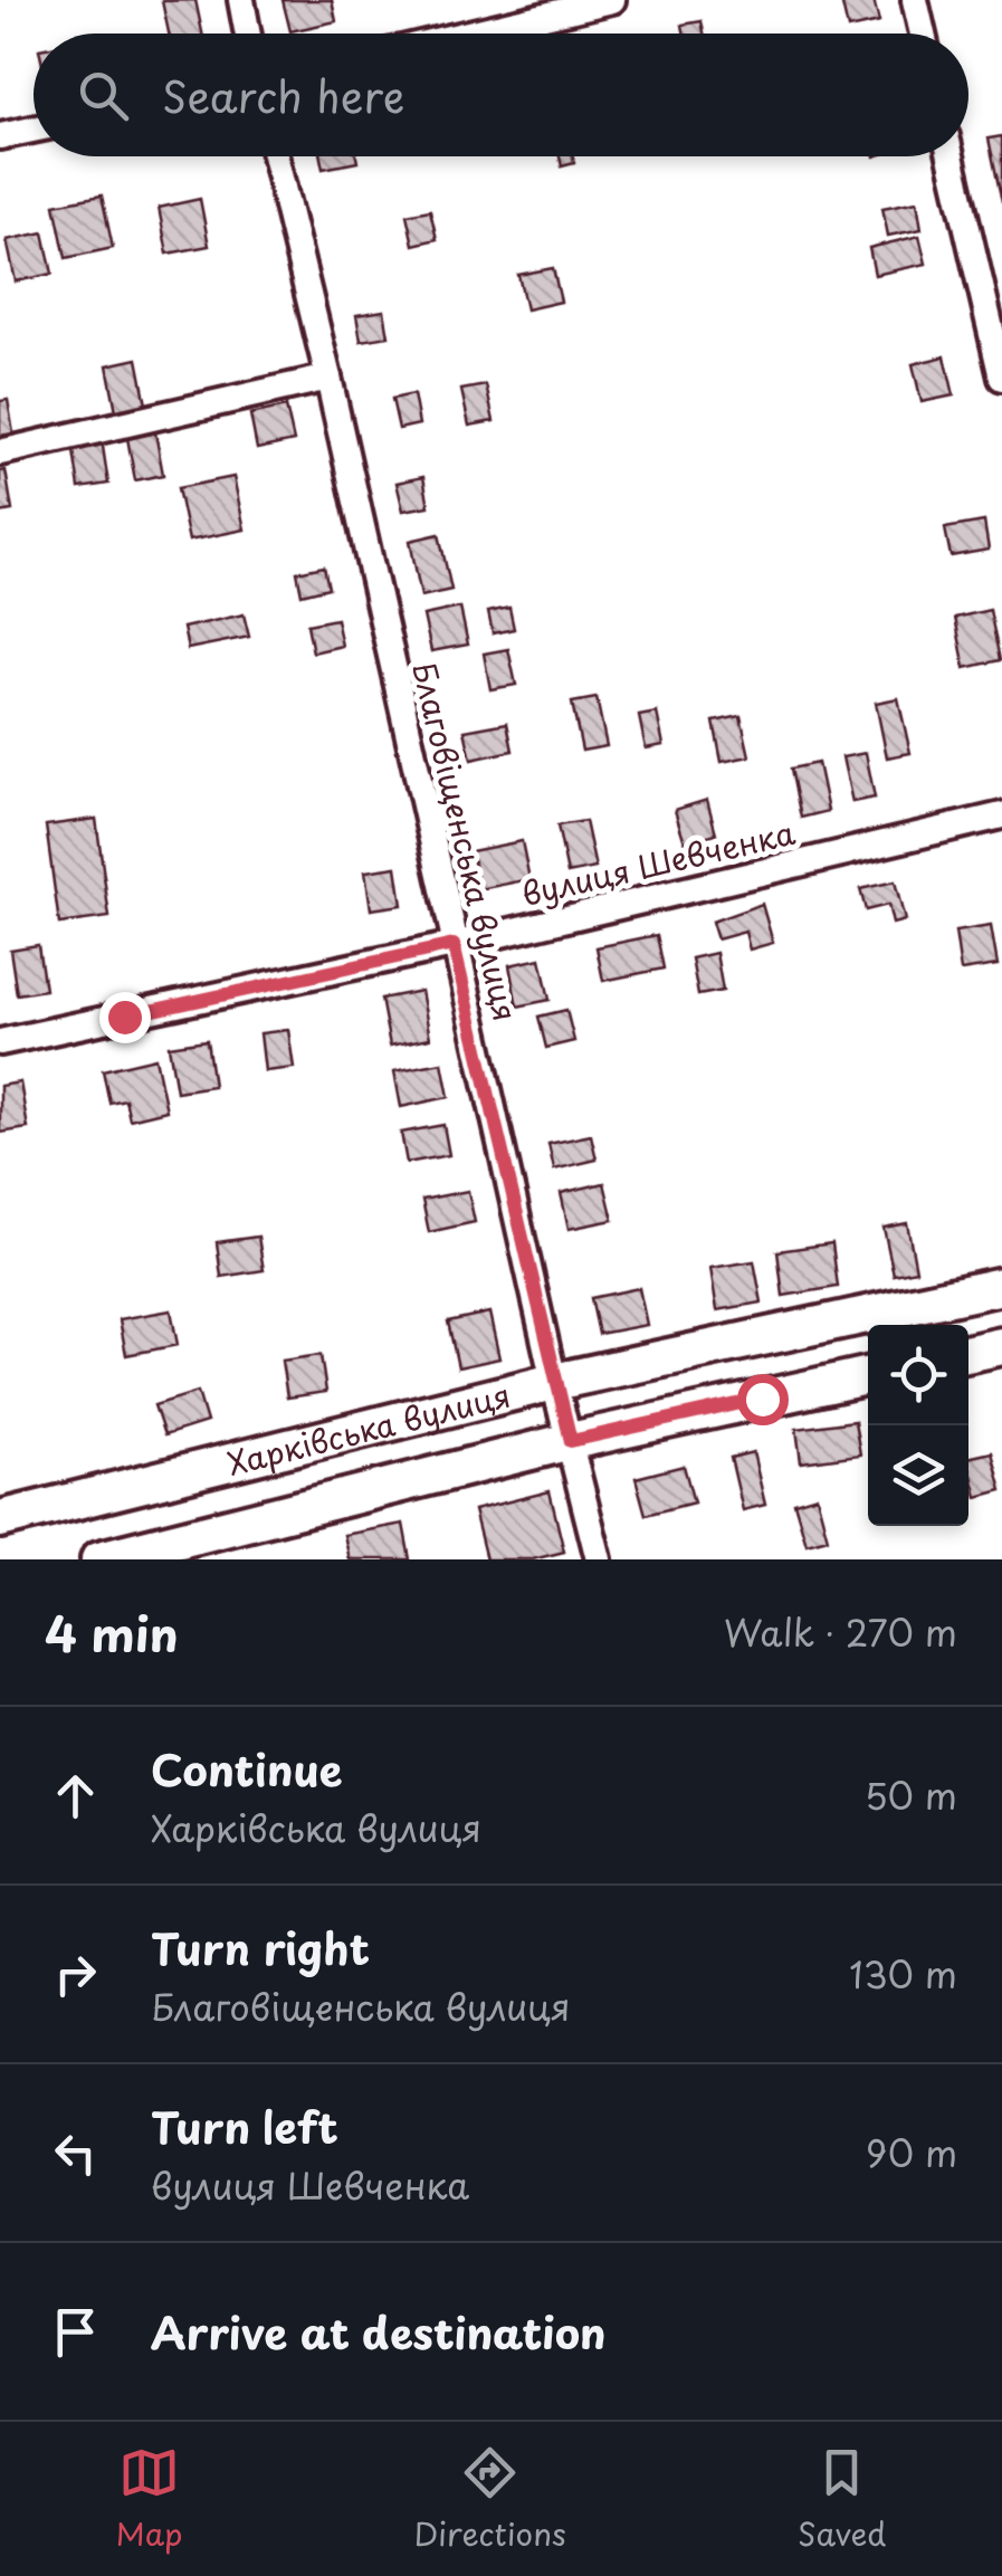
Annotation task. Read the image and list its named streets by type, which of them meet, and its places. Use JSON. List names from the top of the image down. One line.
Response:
{"streets":{"street":["Благовіщенська вулиця","вулиця Шевченка","Харківська вулиця"]},"crossings":[["Благовіщенська вулиця","вулиця Шевченка"],["Благовіщенська вулиця","Харківська вулиця"]],"page":{"search":"Search here","heading":["4 min","Walk · 270 m"],"list":[["Continue","Харківська вулиця","50 m"],["Turn right","Благовіщенська вулиця","130 m"],["Turn left","вулиця Шевченка","90 m"],"Arrive at destination"],"nav":["Map","Directions","Saved"]}}
